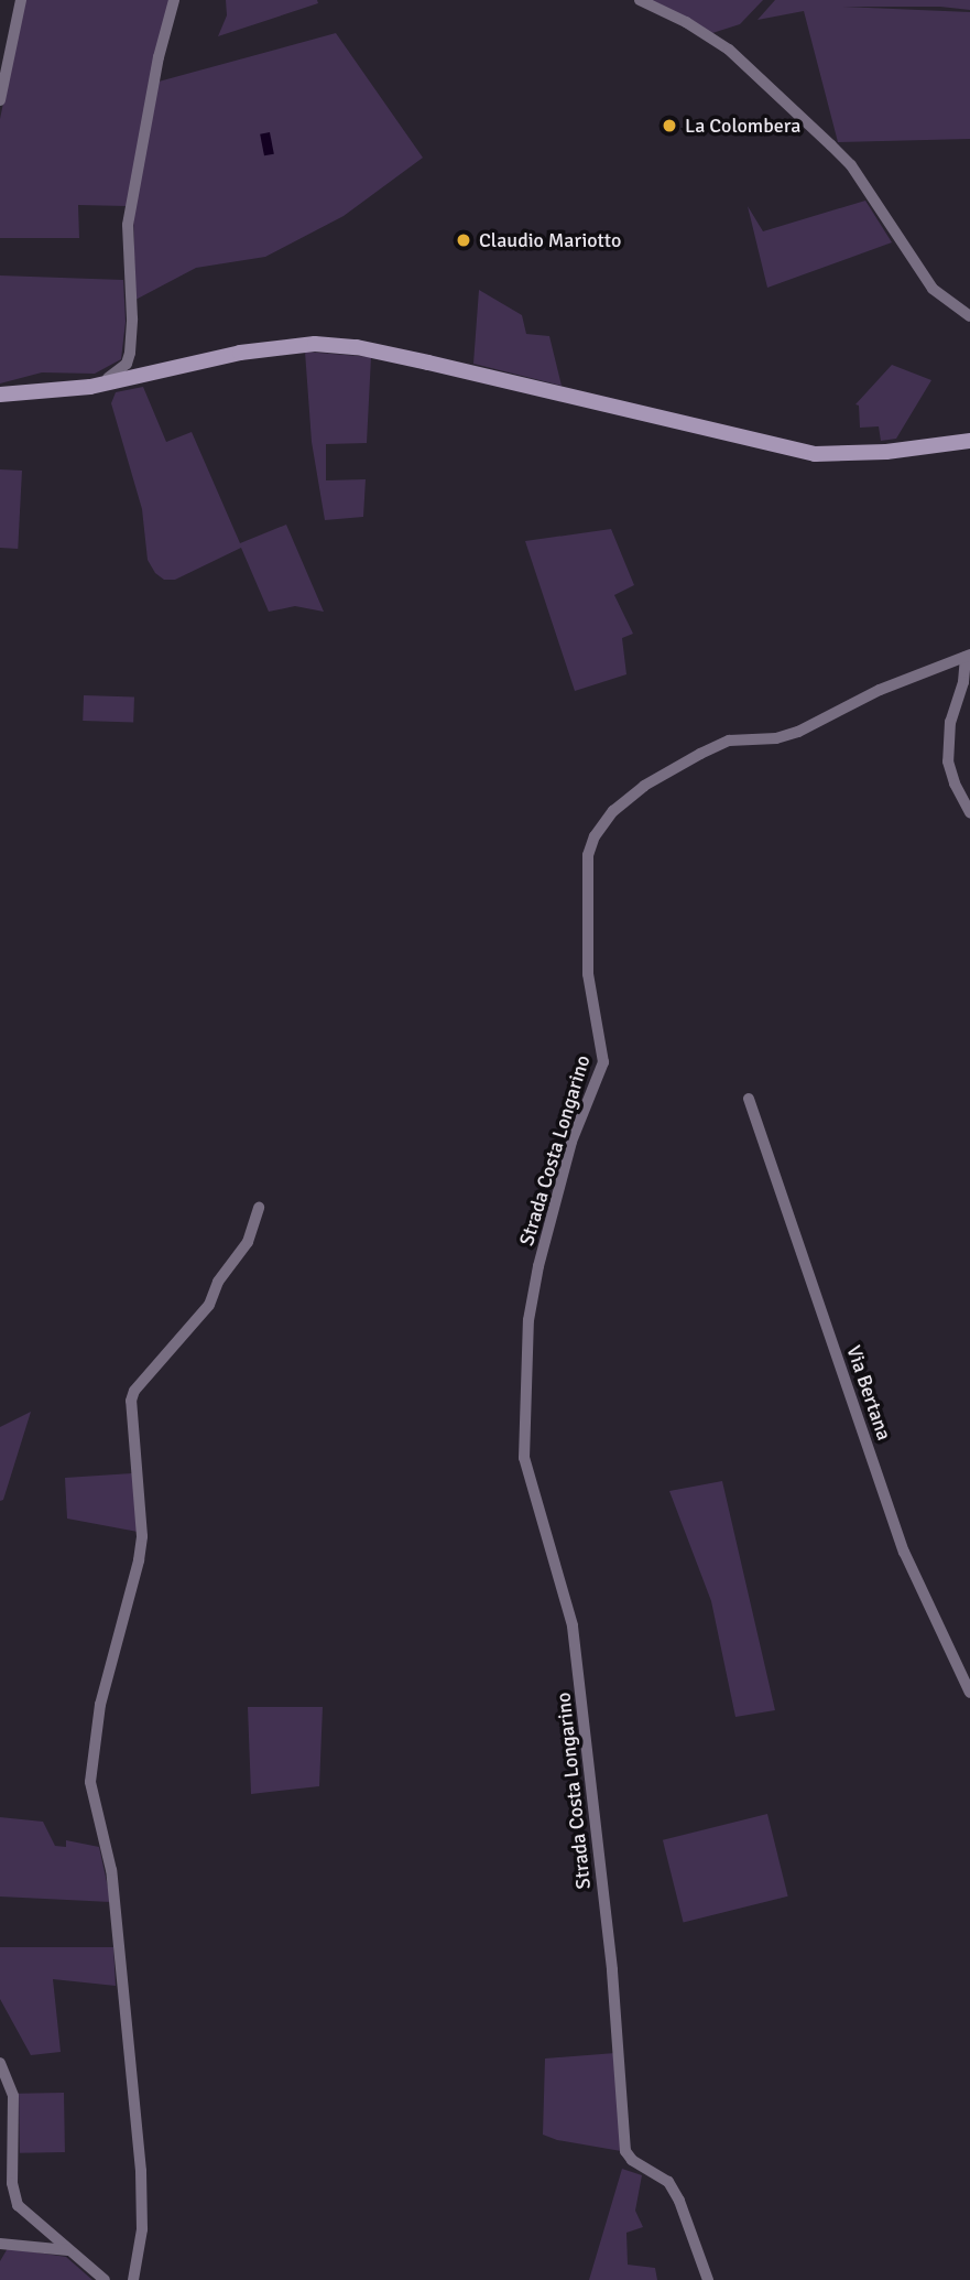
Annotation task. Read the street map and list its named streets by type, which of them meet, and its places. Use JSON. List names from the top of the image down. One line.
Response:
{"streets":{"street":["Strada Costa Longarino","Via Bertana"]},"places":["La Colombera","Claudio Mariotto"]}
